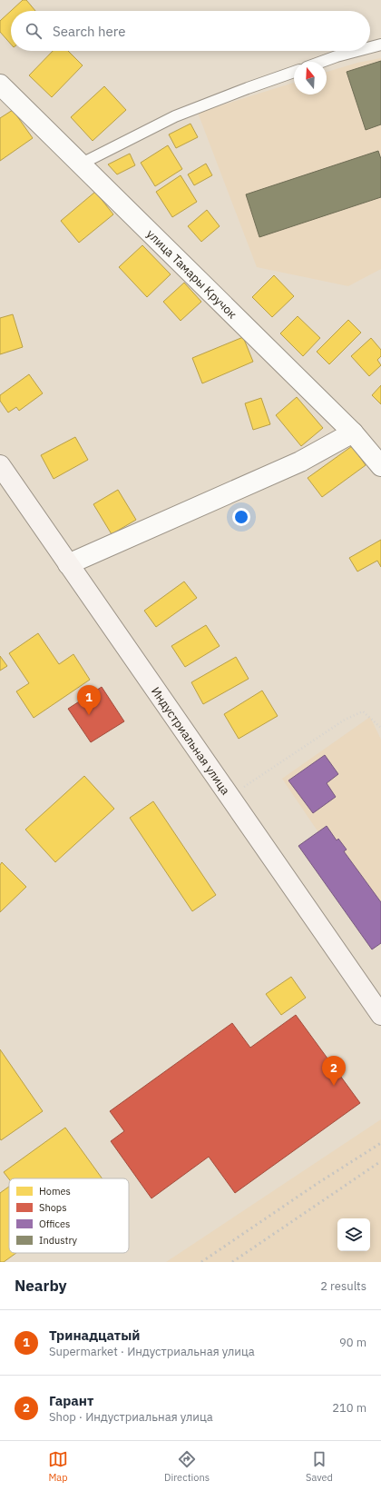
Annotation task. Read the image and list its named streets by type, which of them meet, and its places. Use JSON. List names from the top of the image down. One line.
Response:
{"streets":{"main road":["Индустриальная улица"],"street":["улица Тамары Кручок"]},"legend":["Homes","Shops","Offices","Industry"],"north":"top","page":{"search":"Search here","pins":["1","2"],"heading":["Nearby","2 results"],"list":[{"mark":"1","name":"Тринадцатый","note":"Supermarket · Индустриальная улица","value":"90 m"},{"mark":"2","name":"Гарант","note":"Shop · Индустриальная улица","value":"210 m"}],"nav":["Map","Directions","Saved"]}}
